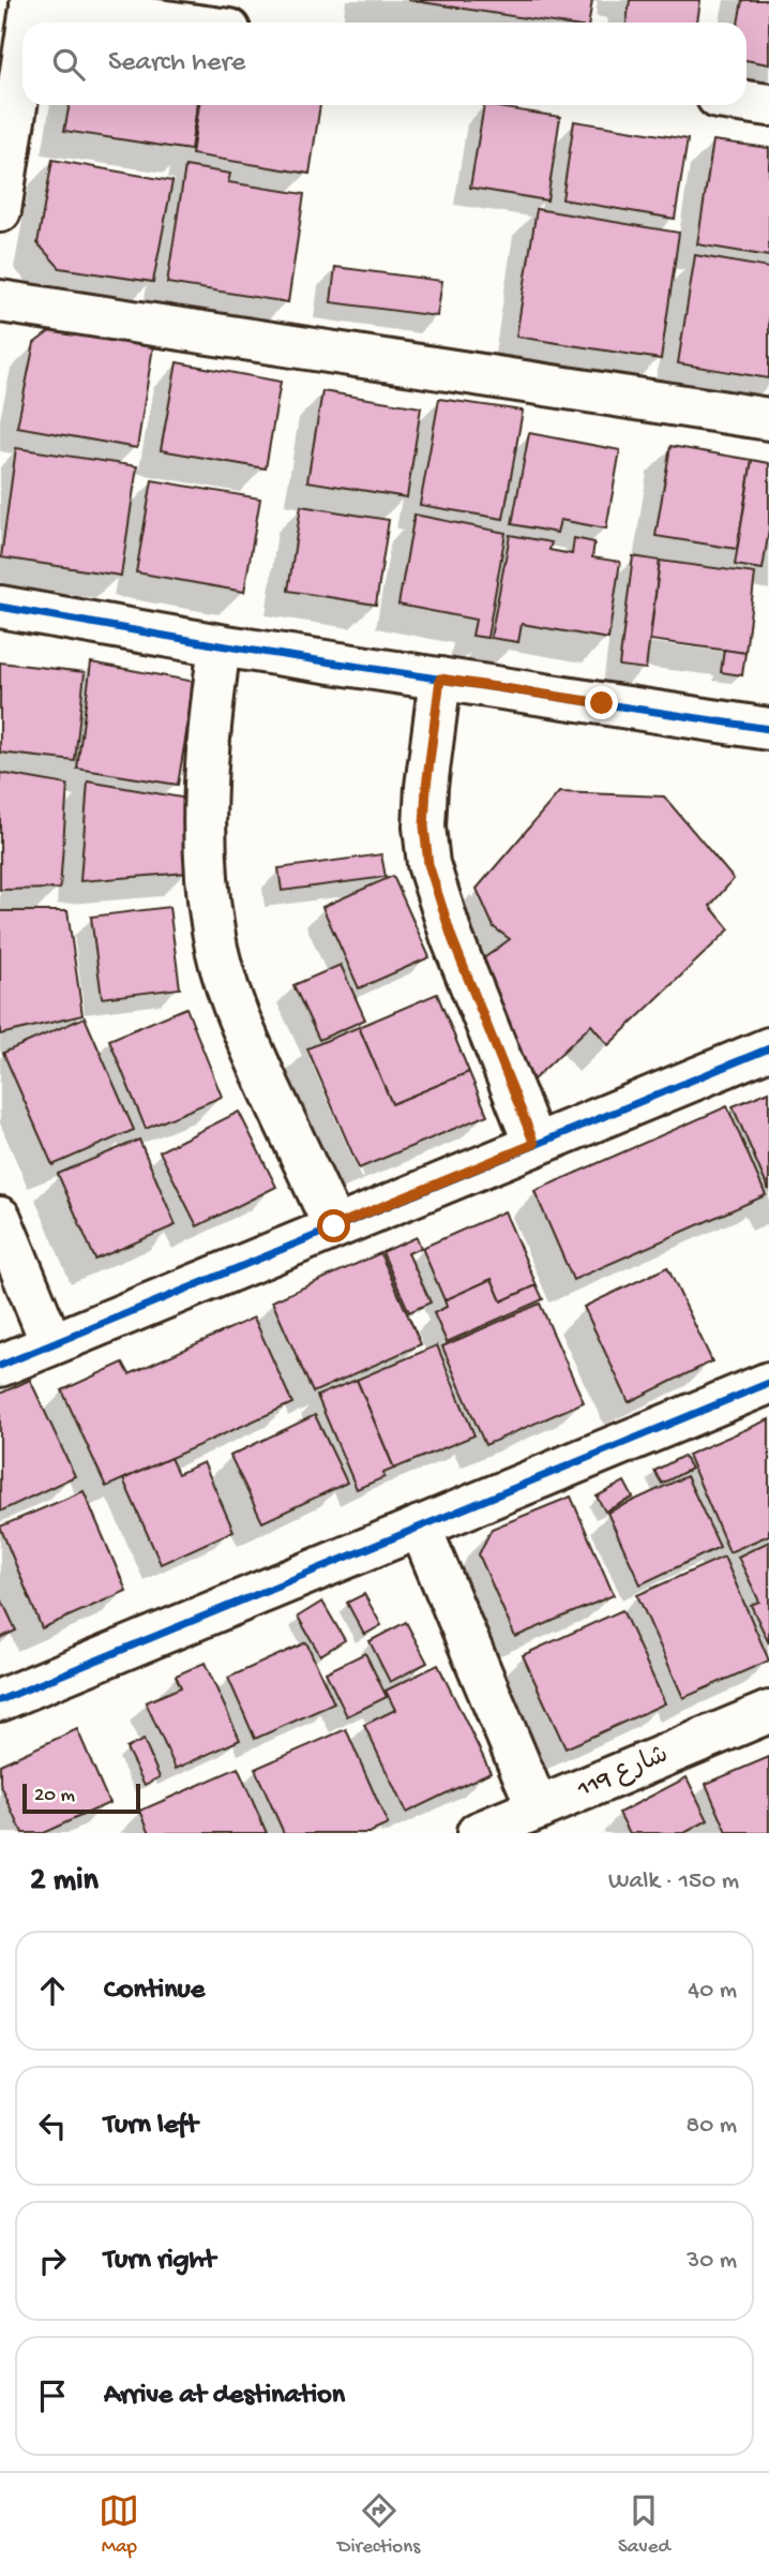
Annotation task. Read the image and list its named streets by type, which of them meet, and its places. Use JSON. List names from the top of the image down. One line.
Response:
{"streets":{"street":["شارع 119"]},"scale_bar":"20 m","page":{"search":"Search here","scale":"20 m","heading":["2 min","Walk · 150 m"],"list":[["Continue","40 m"],["Turn left","80 m"],["Turn right","30 m"],"Arrive at destination"],"nav":["Map","Directions","Saved"]}}
